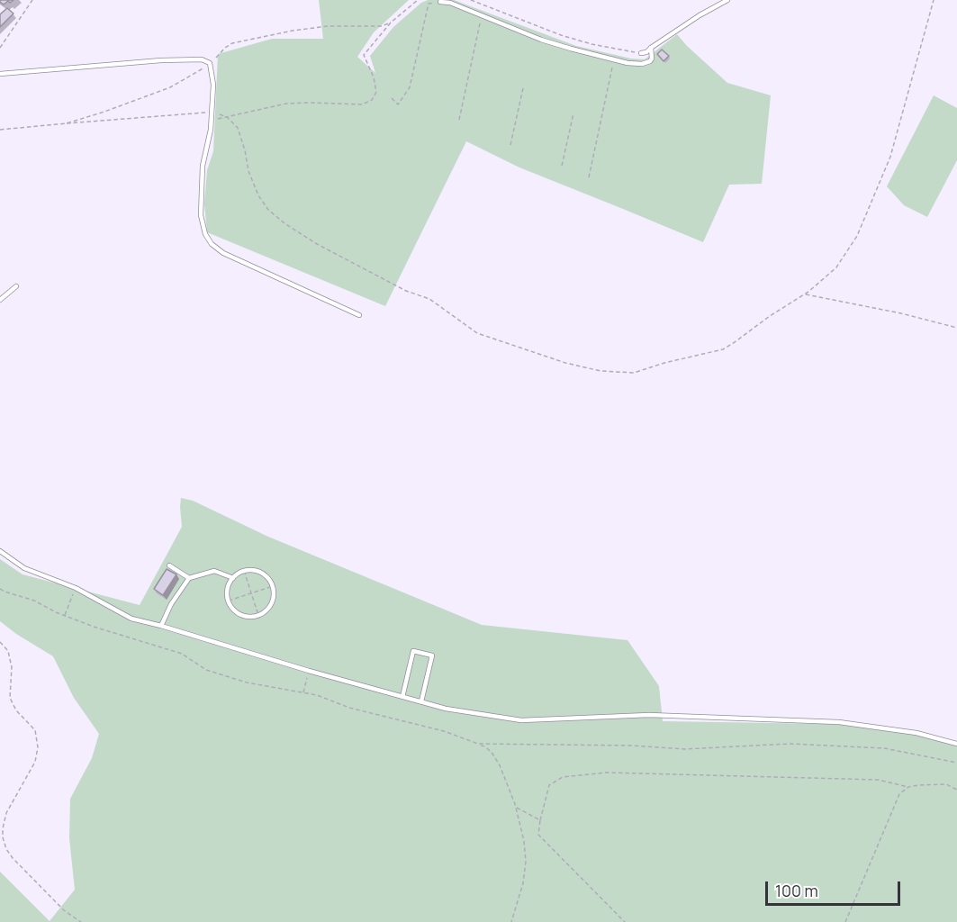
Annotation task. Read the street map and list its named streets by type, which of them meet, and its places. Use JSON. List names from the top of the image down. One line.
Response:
{"scale_bar":"100 m"}
